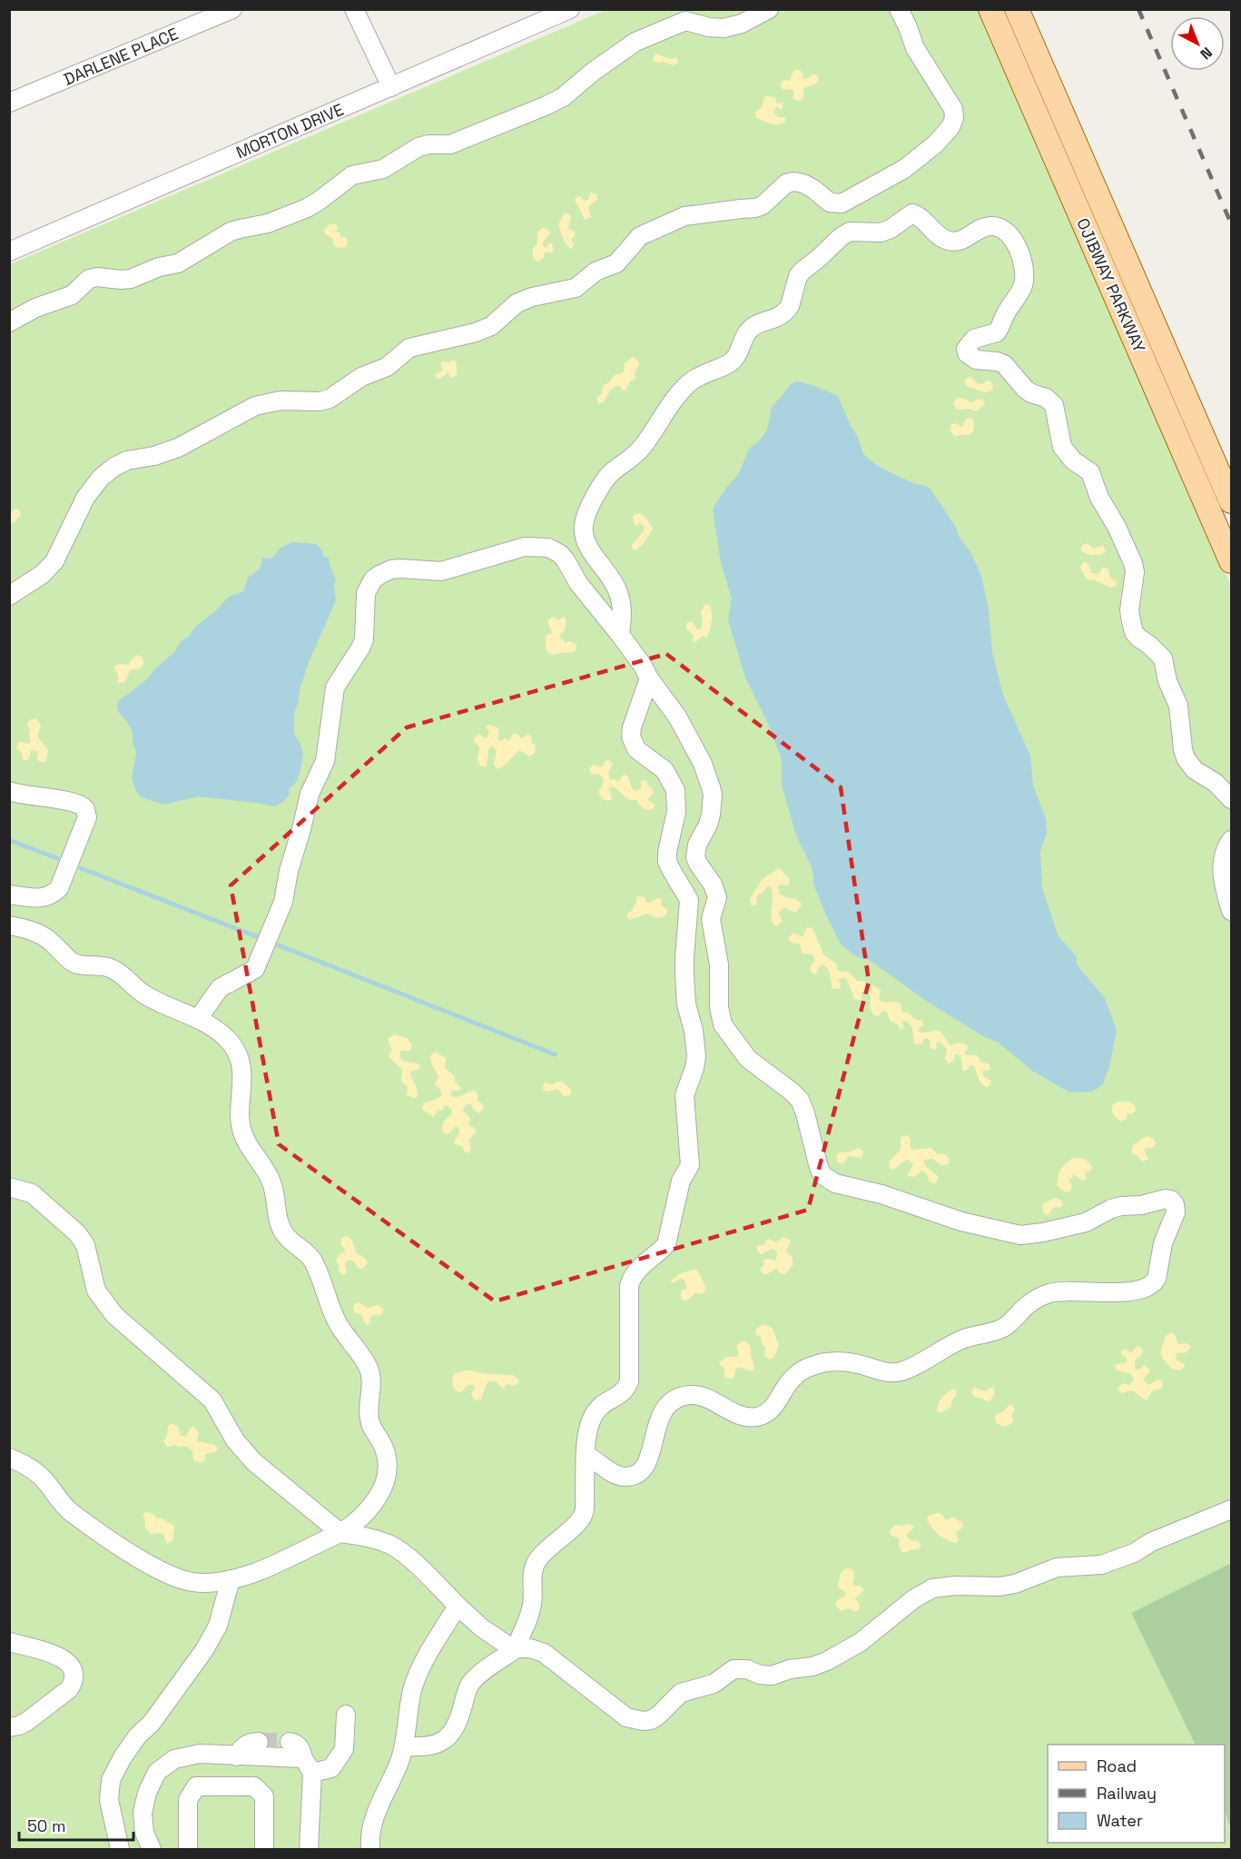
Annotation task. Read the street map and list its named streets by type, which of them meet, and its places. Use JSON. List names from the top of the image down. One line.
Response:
{"streets":{"main road":["OJIBWAY PARKWAY"],"street":["DARLENE PLACE","MORTON DRIVE"]},"legend":["Road","Railway","Water"],"scale_bar":"50 m","north":"bottom right"}
